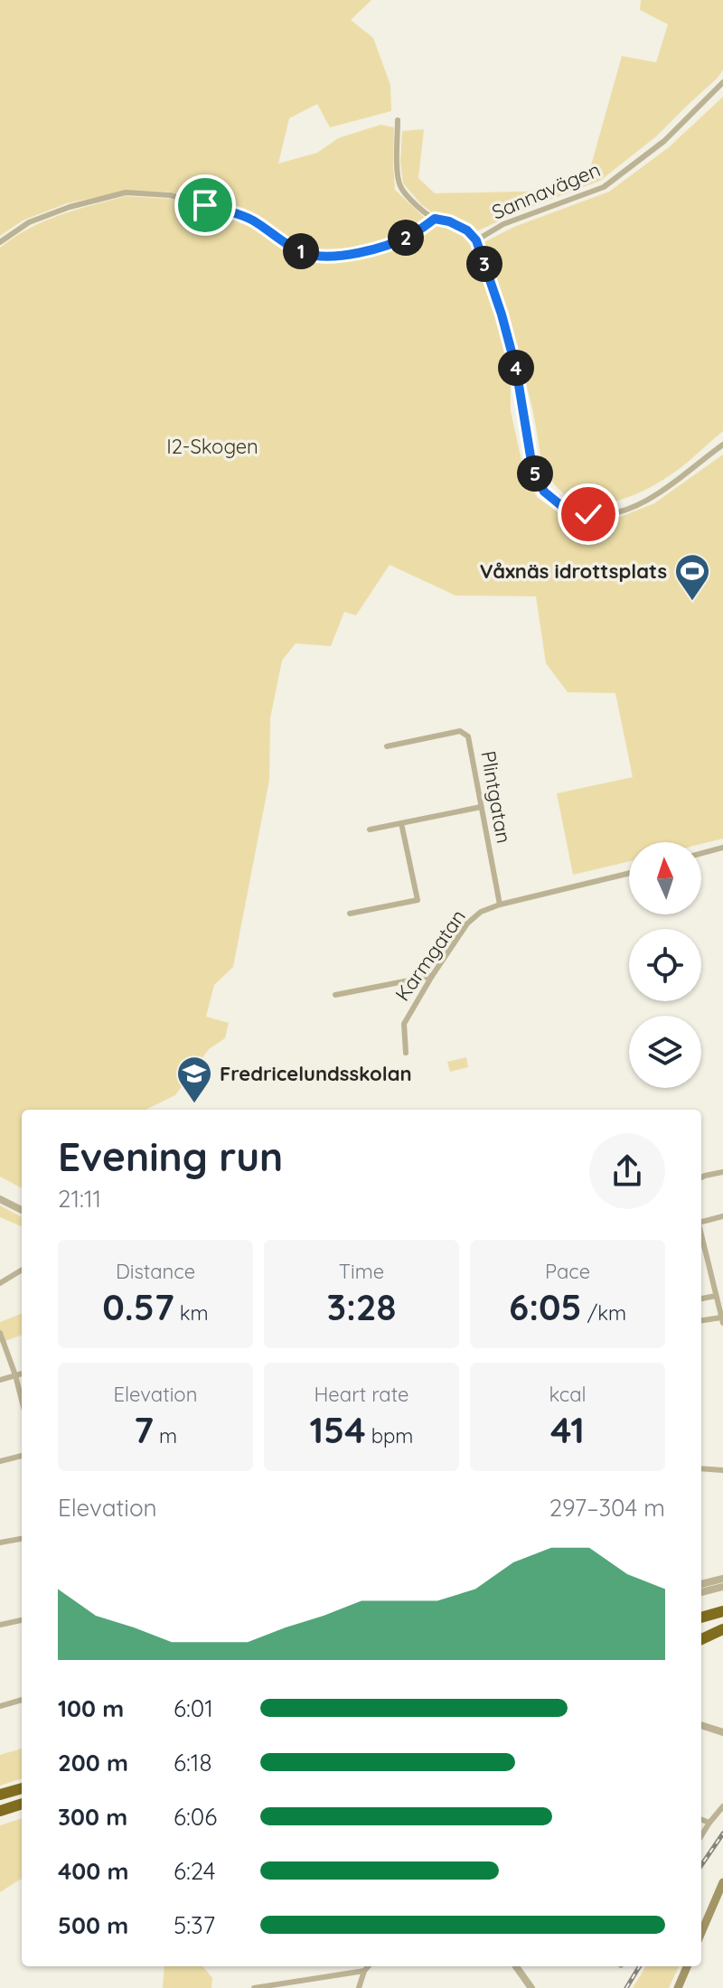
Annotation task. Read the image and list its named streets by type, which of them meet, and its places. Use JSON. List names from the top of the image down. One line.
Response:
{"streets":{"street":["Sannavägen","Plintgatan","Karmgatan"]},"crossings":[["Plintgatan","Karmgatan"]],"parks":["I2-Skogen"],"places":{"sports":["Våxnäs idrottsplats"],"school or university":["Fredricelundsskolan"]},"north":"top","page":{"pins":["2","1","3","4","5"],"heading":["Evening run","21:11"],"stats":[["Distance","0.57 km"],["Time","3:28"],["Pace","6:05 /km"],["Elevation","7 m"],["Heart rate","154 bpm"],["kcal","41"]],"chart":["Elevation","297–304 m"],"list":[{"name":"100 m","note":"6:01"},{"name":"200 m","note":"6:18"},{"name":"300 m","note":"6:06"},{"name":"400 m","note":"6:24"},{"name":"500 m","note":"5:37"}]}}
